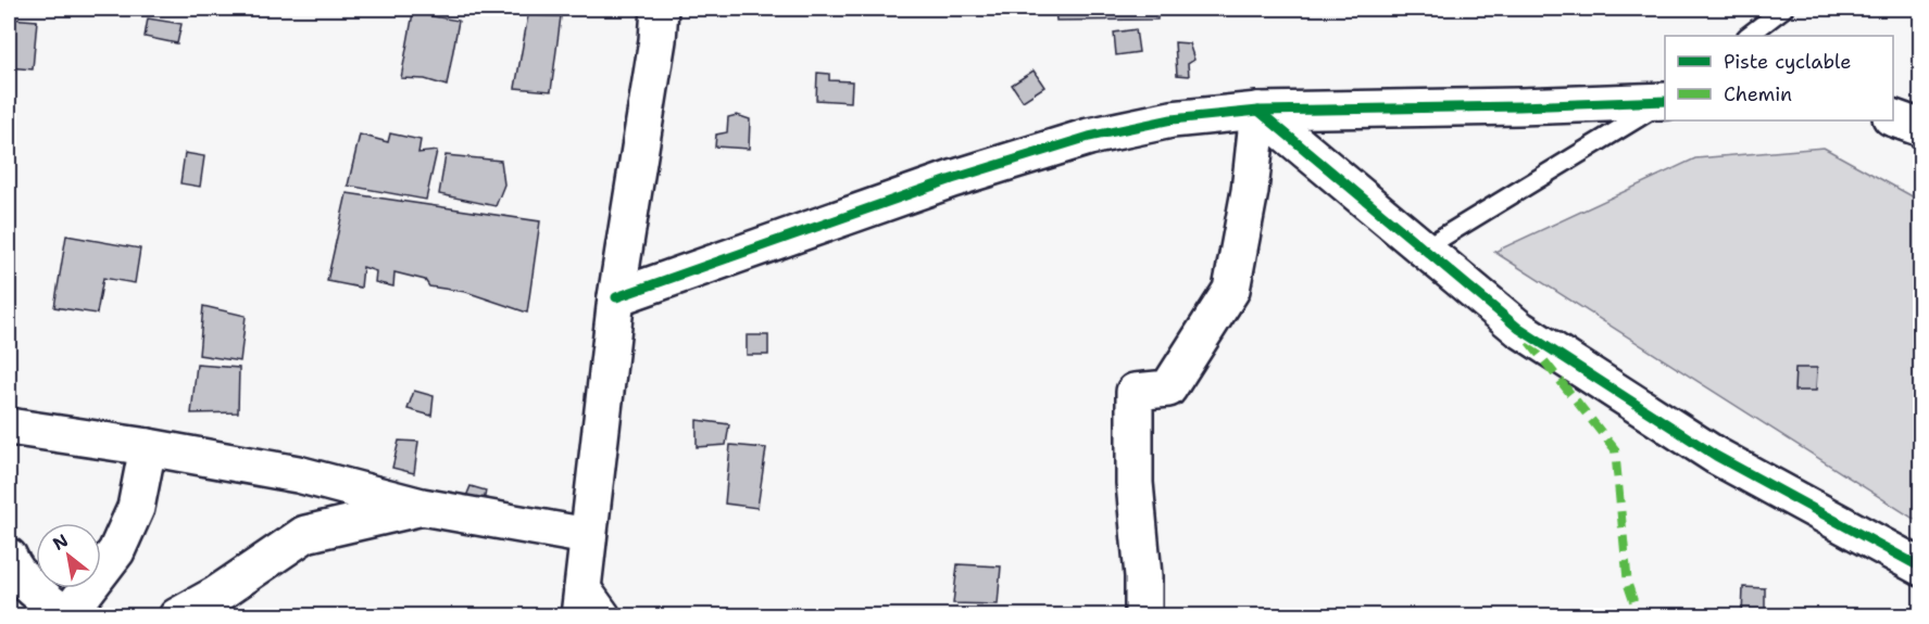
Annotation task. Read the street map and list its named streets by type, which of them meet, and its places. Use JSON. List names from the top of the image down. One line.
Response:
{"legend":["Piste cyclable","Chemin"],"north":"top left"}
